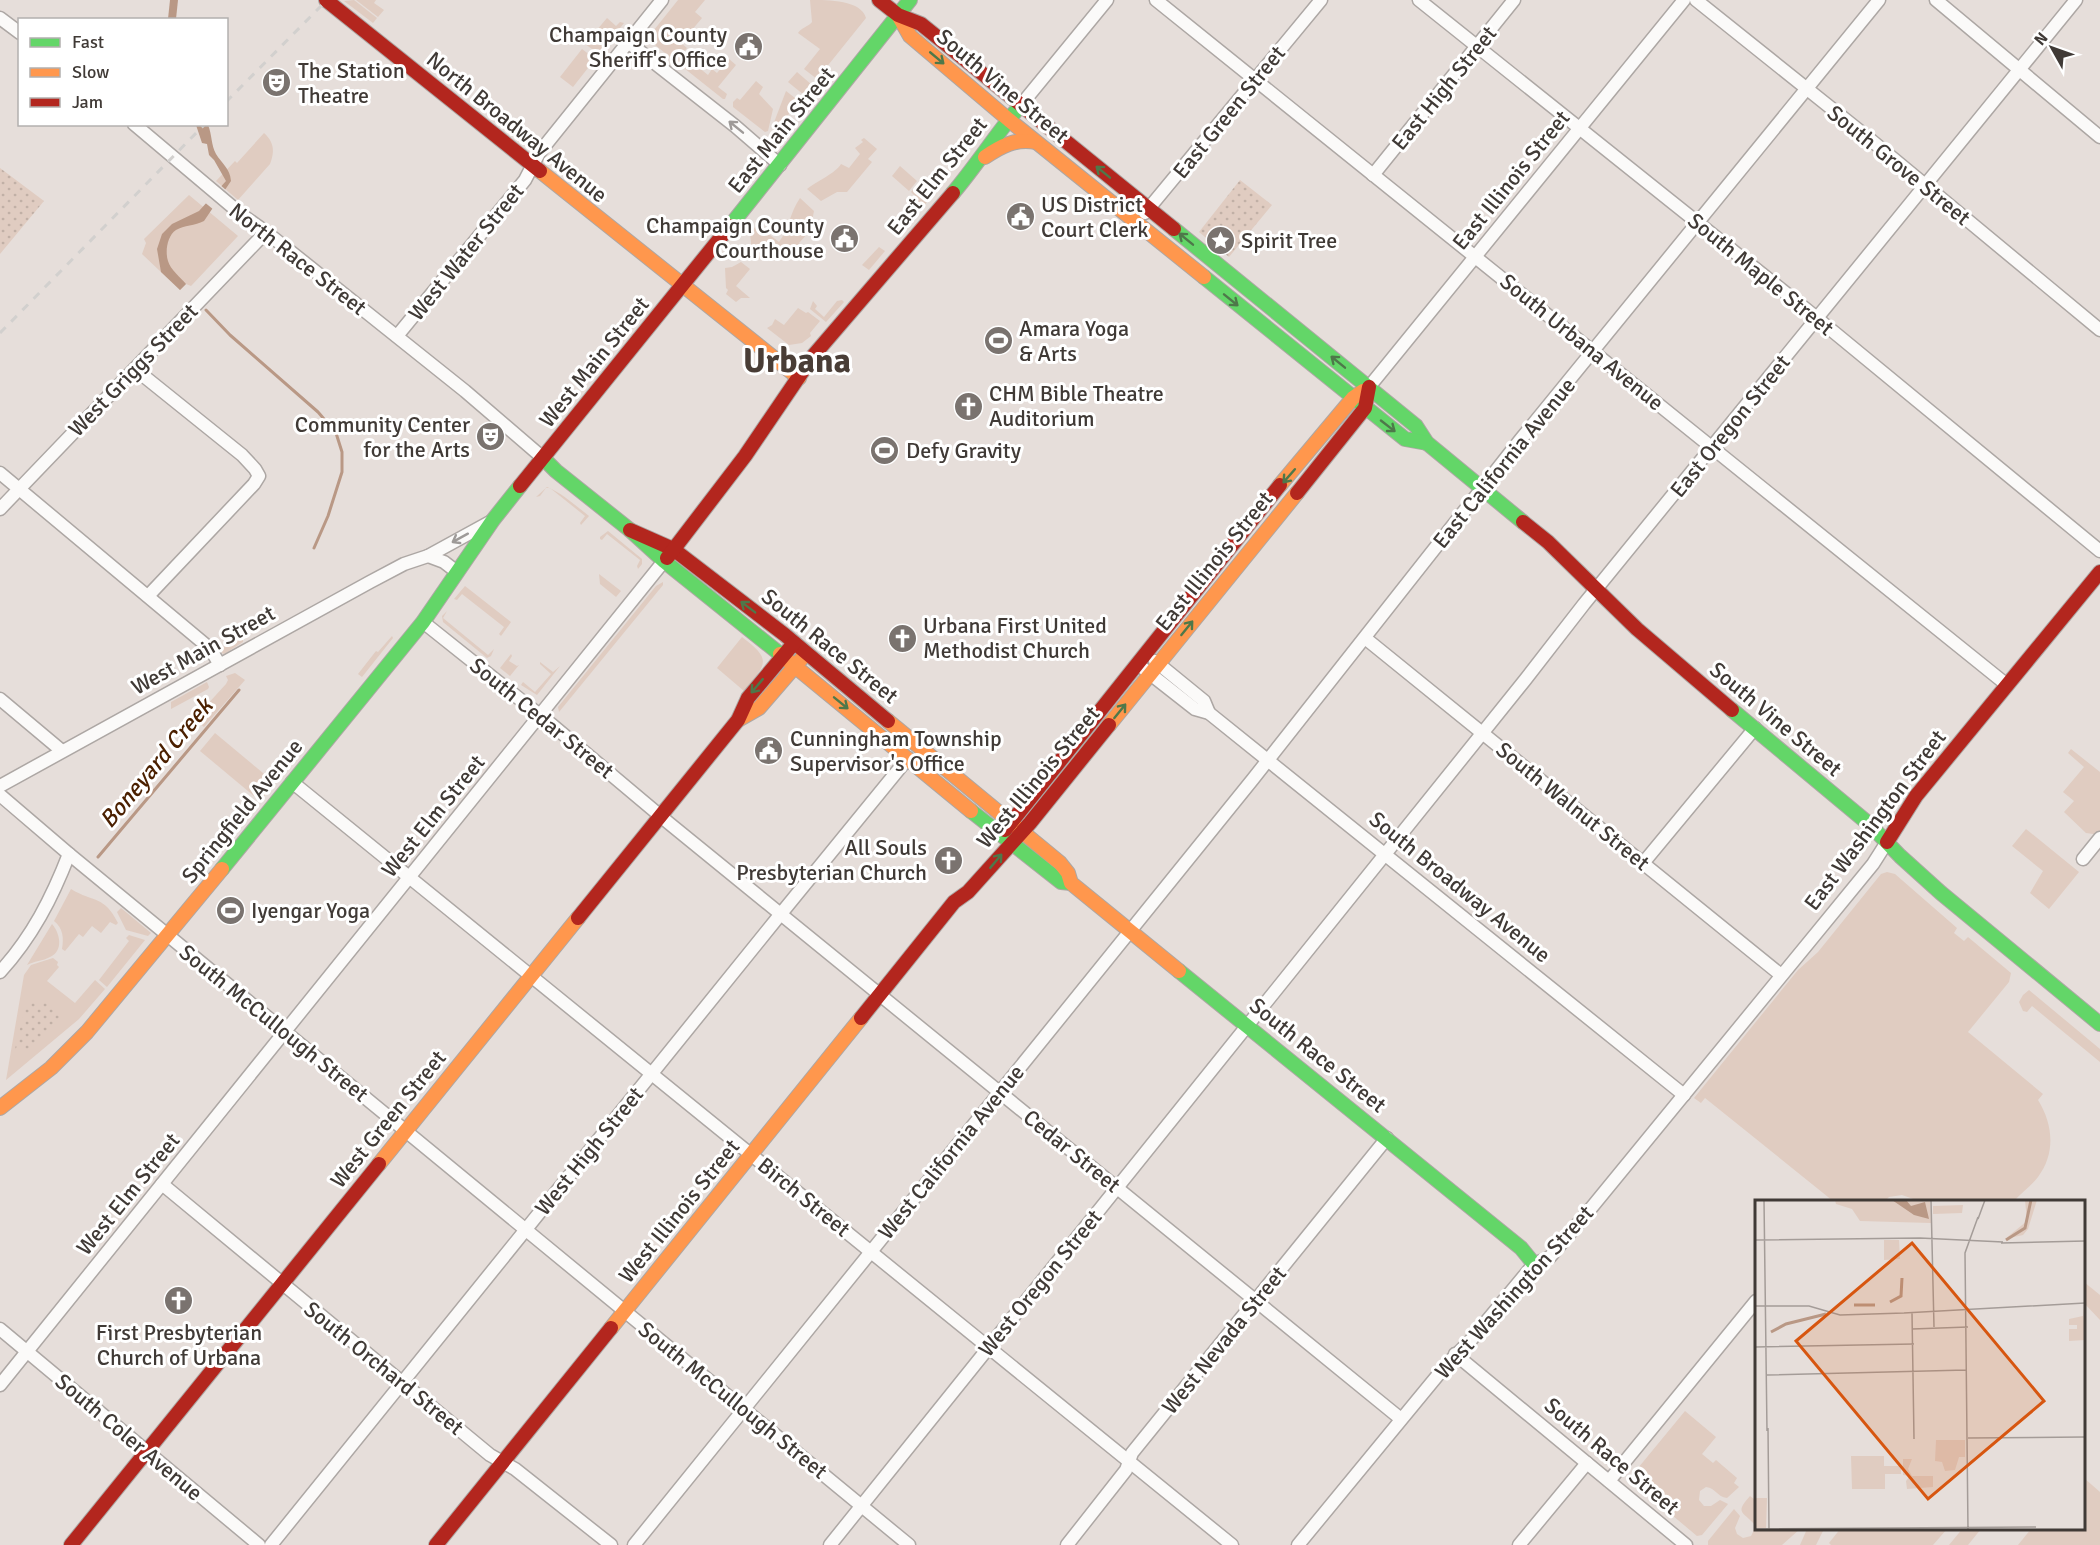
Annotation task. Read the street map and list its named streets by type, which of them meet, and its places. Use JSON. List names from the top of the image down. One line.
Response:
{"streets":{"street":["South Vine Street","East High Street","East Green Street","North Broadway Avenue","East Main Street","South Grove Street","East Elm Street","East Illinois Street","West Water Street","North Race Street","South Maple Street","South Urbana Avenue","West Main Street","West Griggs Street","East Oregon Street","East California Avenue","South Race Street","South Cedar Street","West Illinois Street","South Walnut Street","Springfield Avenue","West Elm Street","East Washington Street","South Broadway Avenue","South McCullough Street","West Green Street","West High Street","Cedar Street","West California Avenue","Birch Street","West Oregon Street","West Washington Street","West Nevada Street","South Orchard Street","South Coler Avenue"]},"crossings":[["South Vine Street","East Green Street"],["South Vine Street","East Main Street"],["South Vine Street","East Elm Street"],["South Vine Street","East Illinois Street"],["South Vine Street","East Oregon Street"],["South Vine Street","East California Avenue"],["South Vine Street","East Washington Street"],["East High Street","South Maple Street"],["East High Street","South Urbana Avenue"],["East Green Street","South Urbana Avenue"],["North Broadway Avenue","East Main Street"],["North Broadway Avenue","West Water Street"],["North Broadway Avenue","West Main Street"],["East Main Street","West Main Street"],["South Grove Street","East Oregon Street"],["South Grove Street","East California Avenue"],["East Elm Street","West Elm Street"],["East Illinois Street","South Maple Street"],["East Illinois Street","South Urbana Avenue"],["East Illinois Street","West Illinois Street"],["East Illinois Street","South Broadway Avenue"],["West Water Street","North Race Street"],["North Race Street","West Griggs Street"],["North Race Street","South Race Street"],["South Maple Street","East Oregon Street"],["South Maple Street","East California Avenue"],["South Urbana Avenue","East Oregon Street"],["South Urbana Avenue","East California Avenue"],["South Urbana Avenue","East Washington Street"],["West Main Street","South Race Street"],["West Main Street","Springfield Avenue"],["East Oregon Street","South Walnut Street"],["East Oregon Street","South Broadway Avenue"],["East Oregon Street","West Oregon Street"],["East California Avenue","South Walnut Street"],["East California Avenue","South Broadway Avenue"],["East California Avenue","West California Avenue"],["South Race Street","West Illinois Street"],["South Race Street","West Elm Street"],["South Race Street","West Green Street"],["South Race Street","West High Street"],["South Race Street","West California Avenue"],["South Race Street","West Oregon Street"],["South Race Street","West Washington Street"],["South Race Street","West Nevada Street"],["South Cedar Street","Springfield Avenue"],["South Cedar Street","West Elm Street"],["South Cedar Street","West Green Street"],["South Cedar Street","Cedar Street"],["West Illinois Street","South Broadway Avenue"],["West Illinois Street","South McCullough Street"],["West Illinois Street","Cedar Street"],["West Illinois Street","Birch Street"],["West Illinois Street","South Orchard Street"],["South Walnut Street","East Washington Street"],["Springfield Avenue","South McCullough Street"],["Springfield Avenue","Birch Street"],["West Elm Street","South McCullough Street"],["West Elm Street","Birch Street"],["West Elm Street","South Orchard Street"],["West Elm Street","South Coler Avenue"],["East Washington Street","South Broadway Avenue"],["East Washington Street","West Washington Street"],["South Broadway Avenue","West California Avenue"],["South Broadway Avenue","West Oregon Street"],["South Broadway Avenue","West Washington Street"],["South McCullough Street","West Green Street"],["South McCullough Street","West High Street"],["South McCullough Street","West California Avenue"],["South McCullough Street","West Oregon Street"],["West Green Street","Cedar Street"],["West Green Street","Birch Street"],["West Green Street","South Orchard Street"],["West Green Street","South Coler Avenue"],["West High Street","Cedar Street"],["West High Street","Birch Street"],["West High Street","South Orchard Street"],["Cedar Street","West California Avenue"],["Cedar Street","West Oregon Street"],["Cedar Street","West Washington Street"],["Cedar Street","West Nevada Street"],["West California Avenue","Birch Street"],["Birch Street","West Oregon Street"],["Birch Street","West Nevada Street"]],"districts":["Urbana"],"water":["Boneyard Creek"],"places":{"public building":["Champaign County Sheriff's Office","US District Court Clerk","Champaign County Courthouse","Cunningham Township Supervisor's Office"],"theatre":["The Station Theatre","Community Center for the Arts"],"place":["Spirit Tree"],"sports":["Amara Yoga & Arts","Defy Gravity","Iyengar Yoga"],"church":["CHM Bible Theatre Auditorium","Urbana First United Methodist Church","All Souls Presbyterian Church","First Presbyterian Church of Urbana"]},"legend":["Fast","Slow","Jam"],"north":"top left"}
